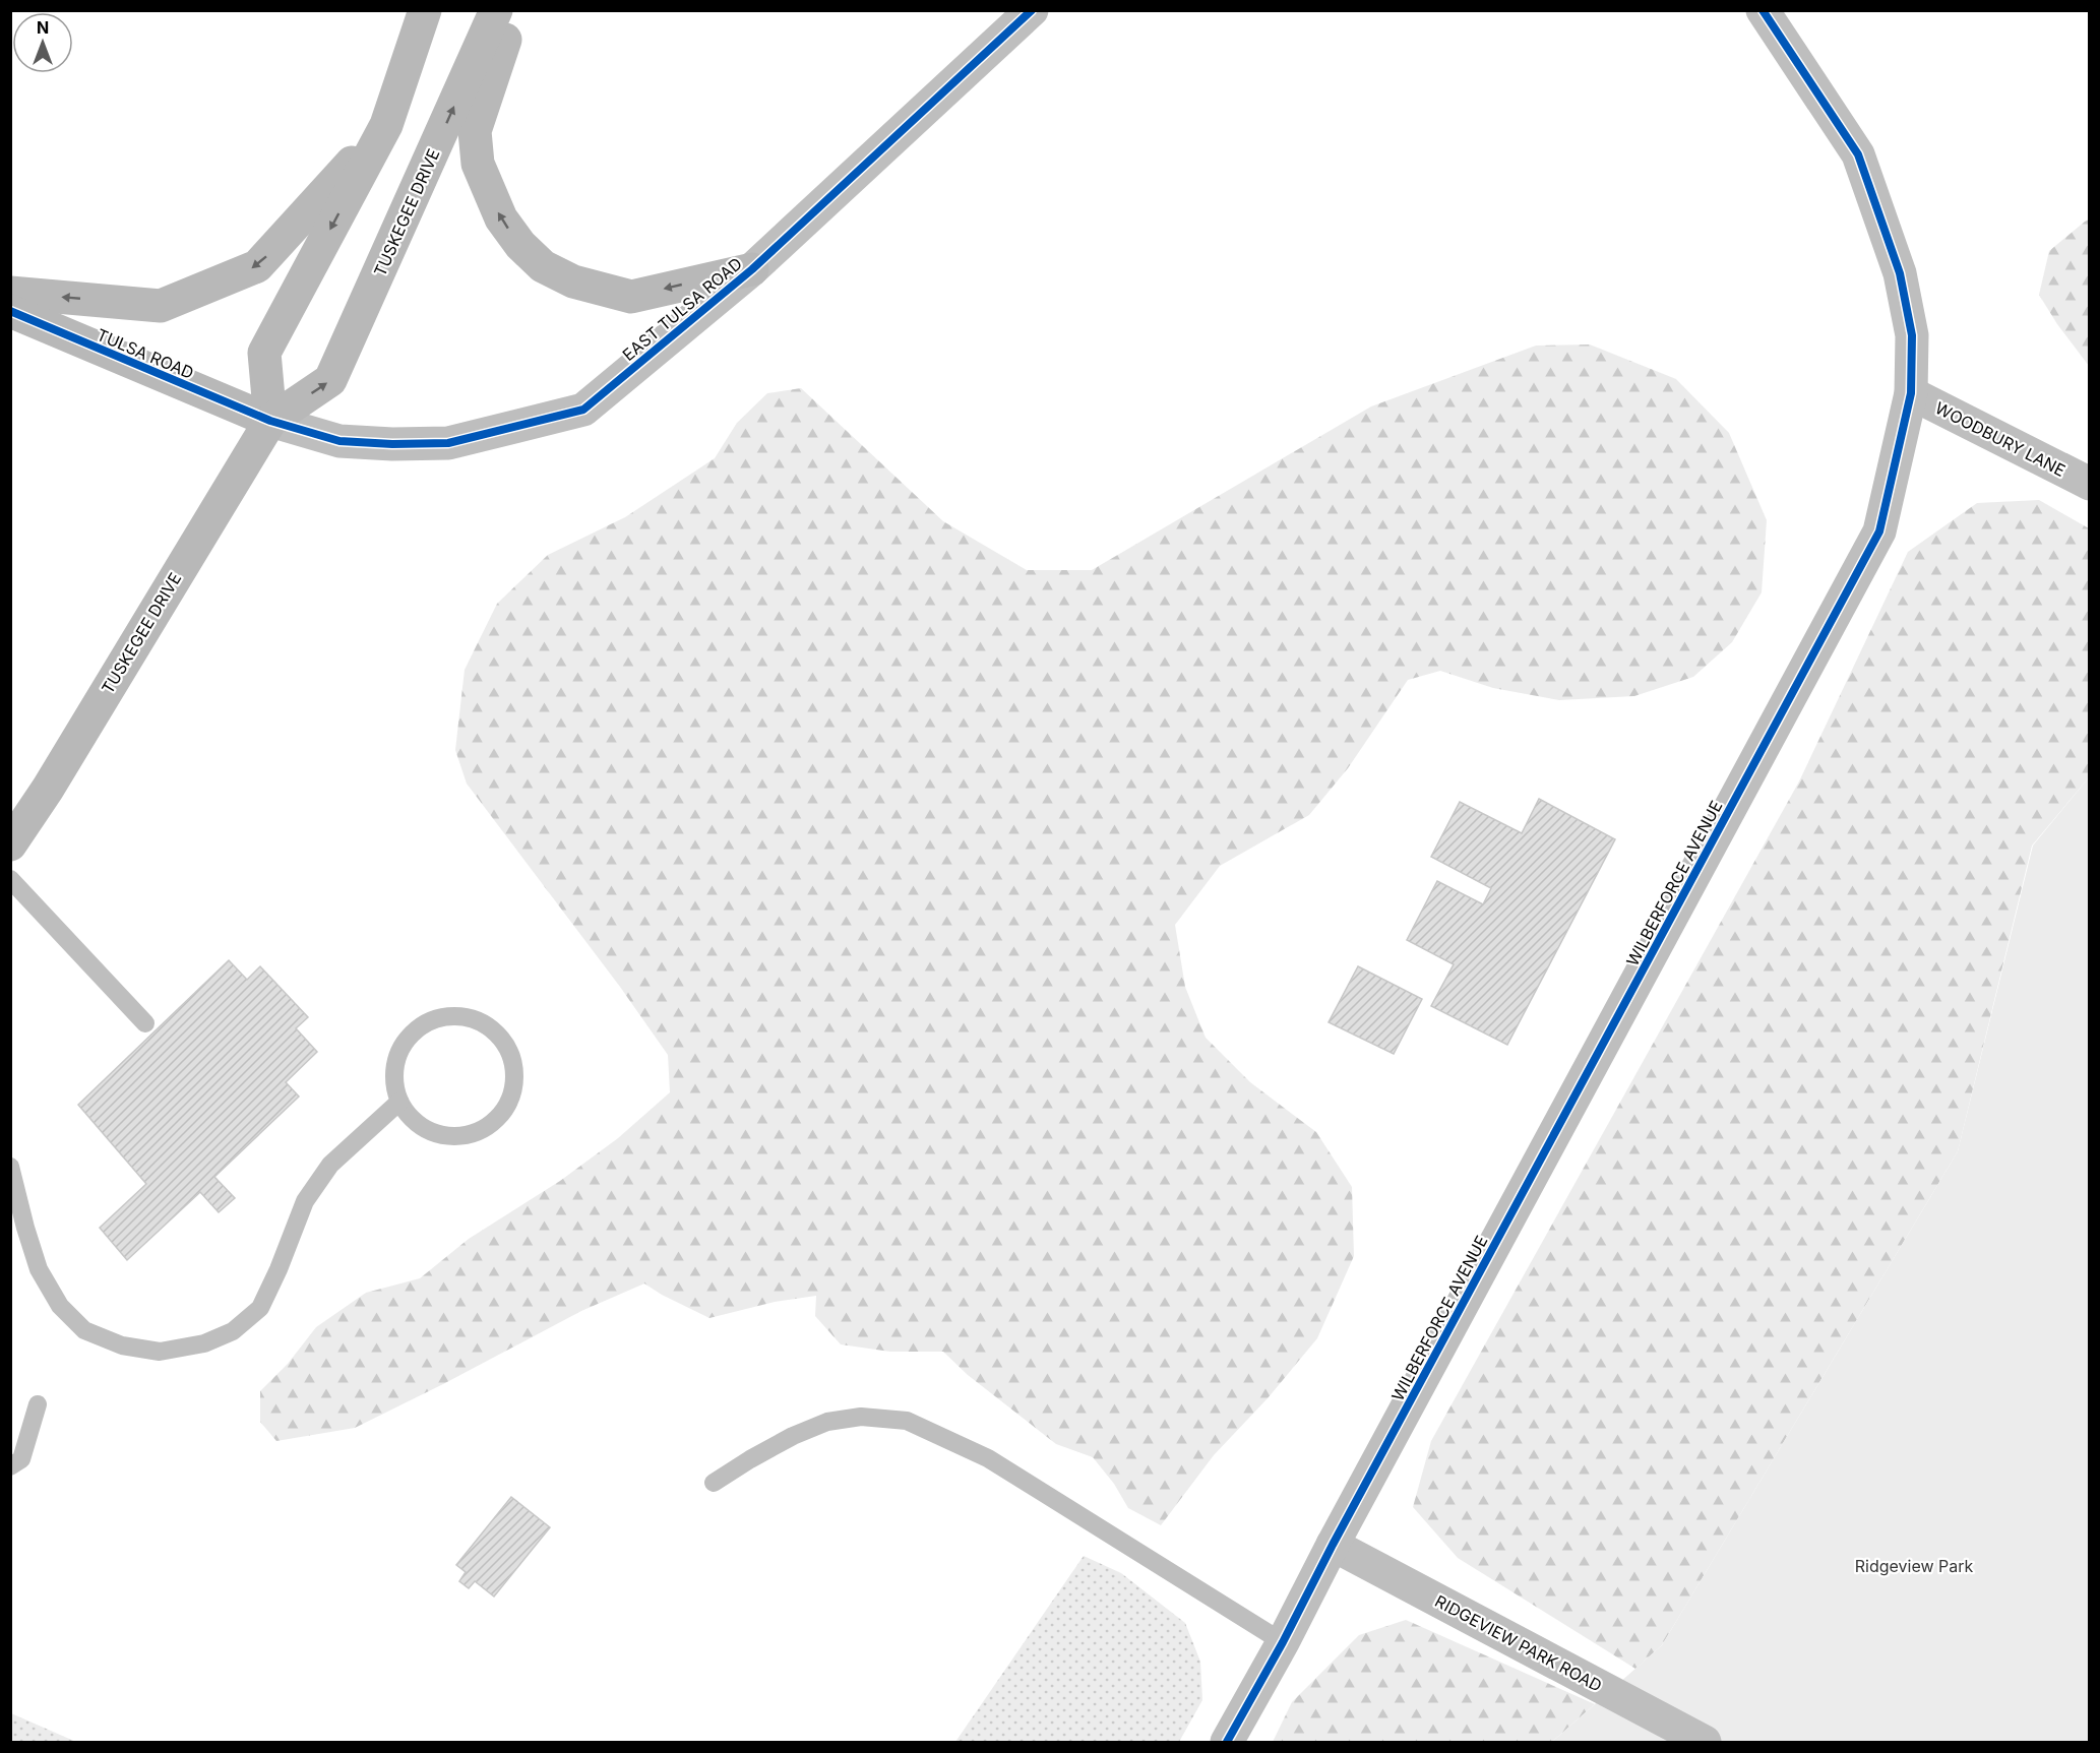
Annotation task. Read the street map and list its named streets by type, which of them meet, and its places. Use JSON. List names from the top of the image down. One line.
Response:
{"streets":{"street":["TUSKEGEE DRIVE","EAST TULSA ROAD","TULSA ROAD","WOODBURY LANE","WILBERFORCE AVENUE","RIDGEVIEW PARK ROAD"]},"crossings":[["TUSKEGEE DRIVE","EAST TULSA ROAD"],["TUSKEGEE DRIVE","TULSA ROAD"],["EAST TULSA ROAD","TULSA ROAD"],["WOODBURY LANE","WILBERFORCE AVENUE"],["WILBERFORCE AVENUE","RIDGEVIEW PARK ROAD"]],"parks":["Ridgeview Park"],"north":"top"}
